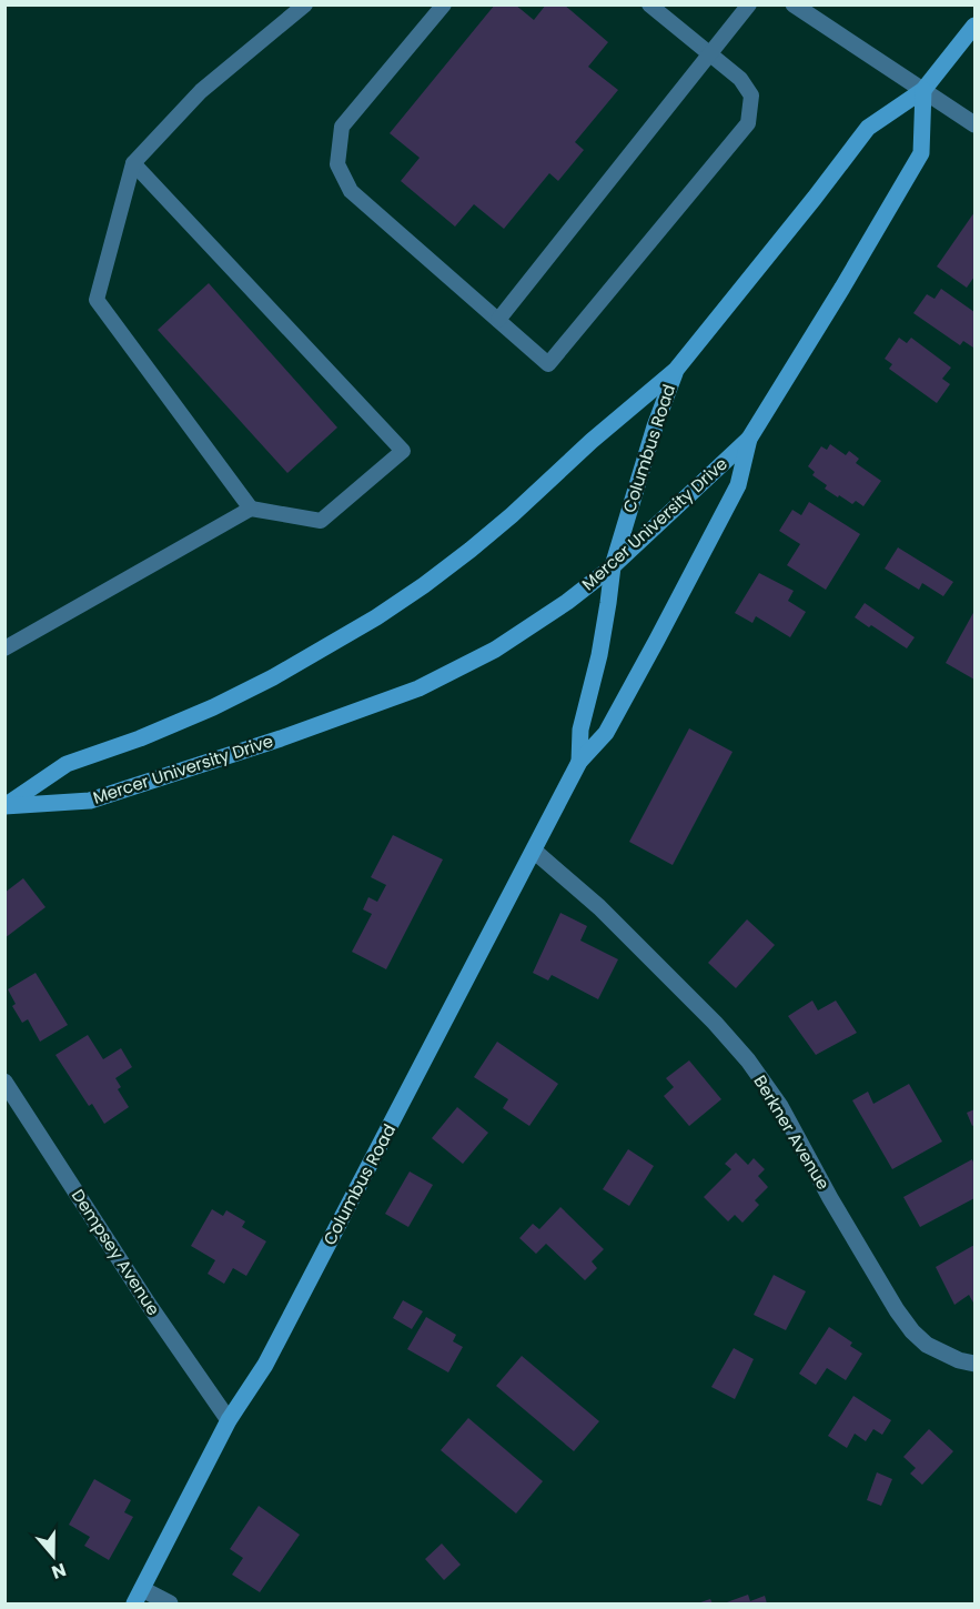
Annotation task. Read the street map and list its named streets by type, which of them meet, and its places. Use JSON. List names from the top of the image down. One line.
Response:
{"streets":{"main road":["Columbus Road","Mercer University Drive"],"street":["Berkner Avenue","Dempsey Avenue"]},"crossings":[["Columbus Road","Mercer University Drive"],["Columbus Road","Berkner Avenue"],["Columbus Road","Dempsey Avenue"]],"north":"bottom"}
